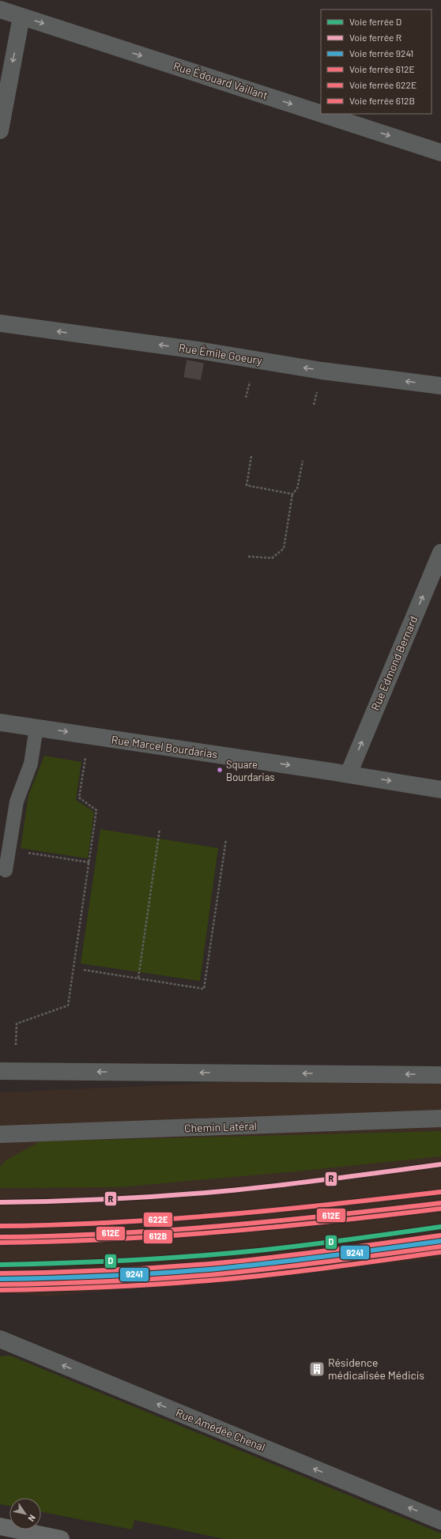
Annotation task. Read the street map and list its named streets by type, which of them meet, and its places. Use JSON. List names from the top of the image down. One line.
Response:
{"streets":{"street":["Rue Édouard Vaillant","Rue Émile Goeury","Rue Edmond Bernard","Rue Marcel Bourdarias","Chemin Latéral","Rue Amédée Chenal"]},"crossings":[["Rue Edmond Bernard","Rue Marcel Bourdarias"]],"one_way":["Rue Édouard Vaillant","Rue Émile Goeury","Rue Edmond Bernard","Rue Marcel Bourdarias","Rue Amédée Chenal"],"places":{"other":["Square Bourdarias"],"building":["Résidence médicalisée Médicis"]},"lines":["rail line R","rail line 622E","rail line 612E","rail line 612B","rail line D","rail line 9241"],"legend":["Voie ferrée D","Voie ferrée R","Voie ferrée 9241","Voie ferrée 612E","Voie ferrée 622E","Voie ferrée 612B"],"north":"bottom right"}
